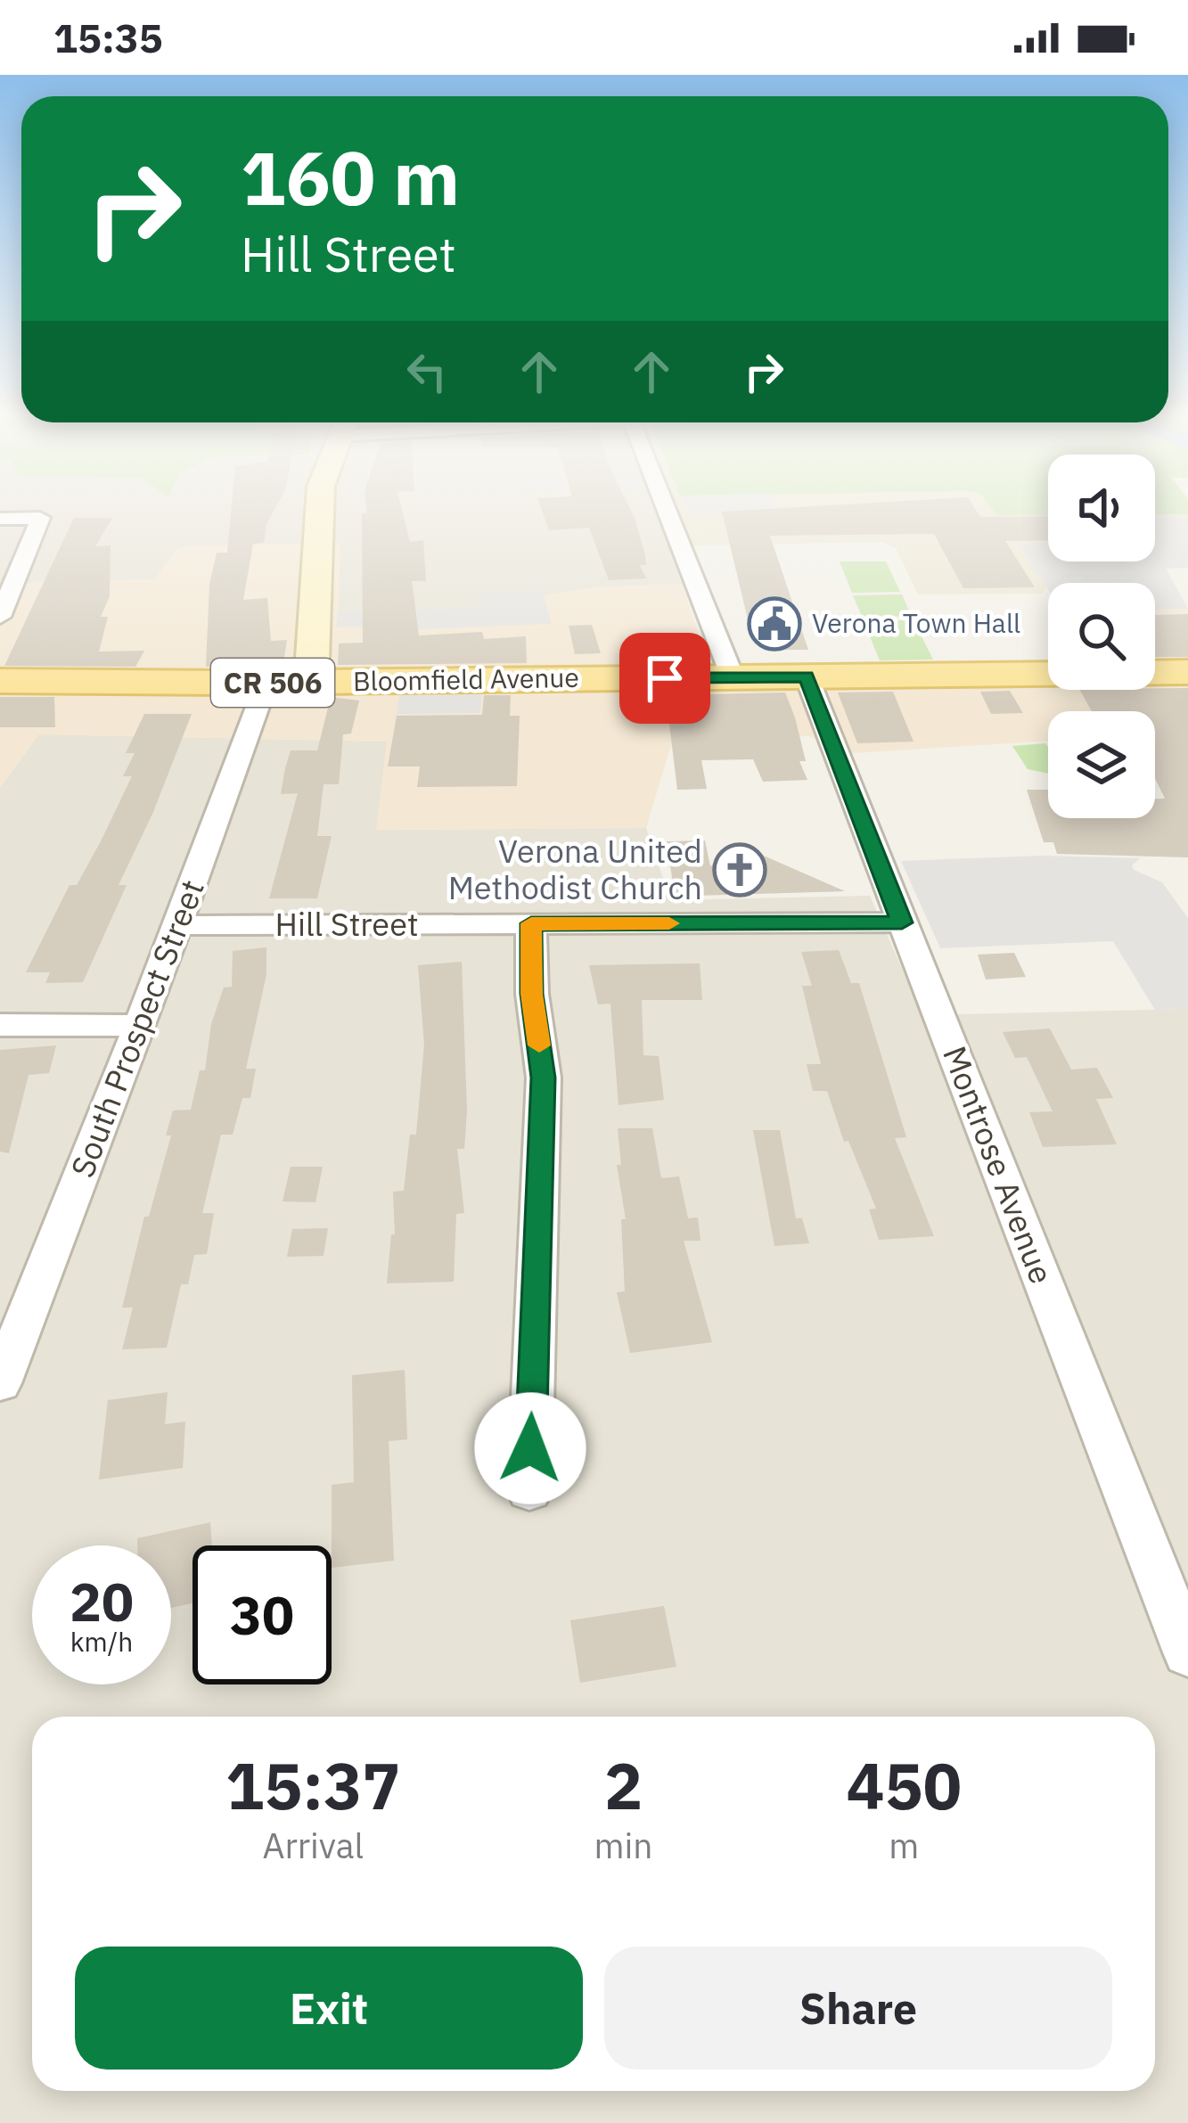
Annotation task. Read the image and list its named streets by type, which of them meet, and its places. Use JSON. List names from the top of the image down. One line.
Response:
{"streets":{"main road":["Bloomfield Avenue","CR 506"],"street":["Hill Street","South Prospect Street","Montrose Avenue"]},"crossings":[["Bloomfield Avenue","South Prospect Street"],["Bloomfield Avenue","Montrose Avenue"],["Hill Street","South Prospect Street"],["Hill Street","Montrose Avenue"]],"places":{"public building":["Verona Town Hall"],"church":["Verona United Methodist Church"]},"page":{"status":"15:35","turn":["160 m","Hill Street"],"speed":"20 km/h","limit":"30","eta":["15:37","Arrival","2","min","450","m"],"buttons":["Exit","Share"]}}
